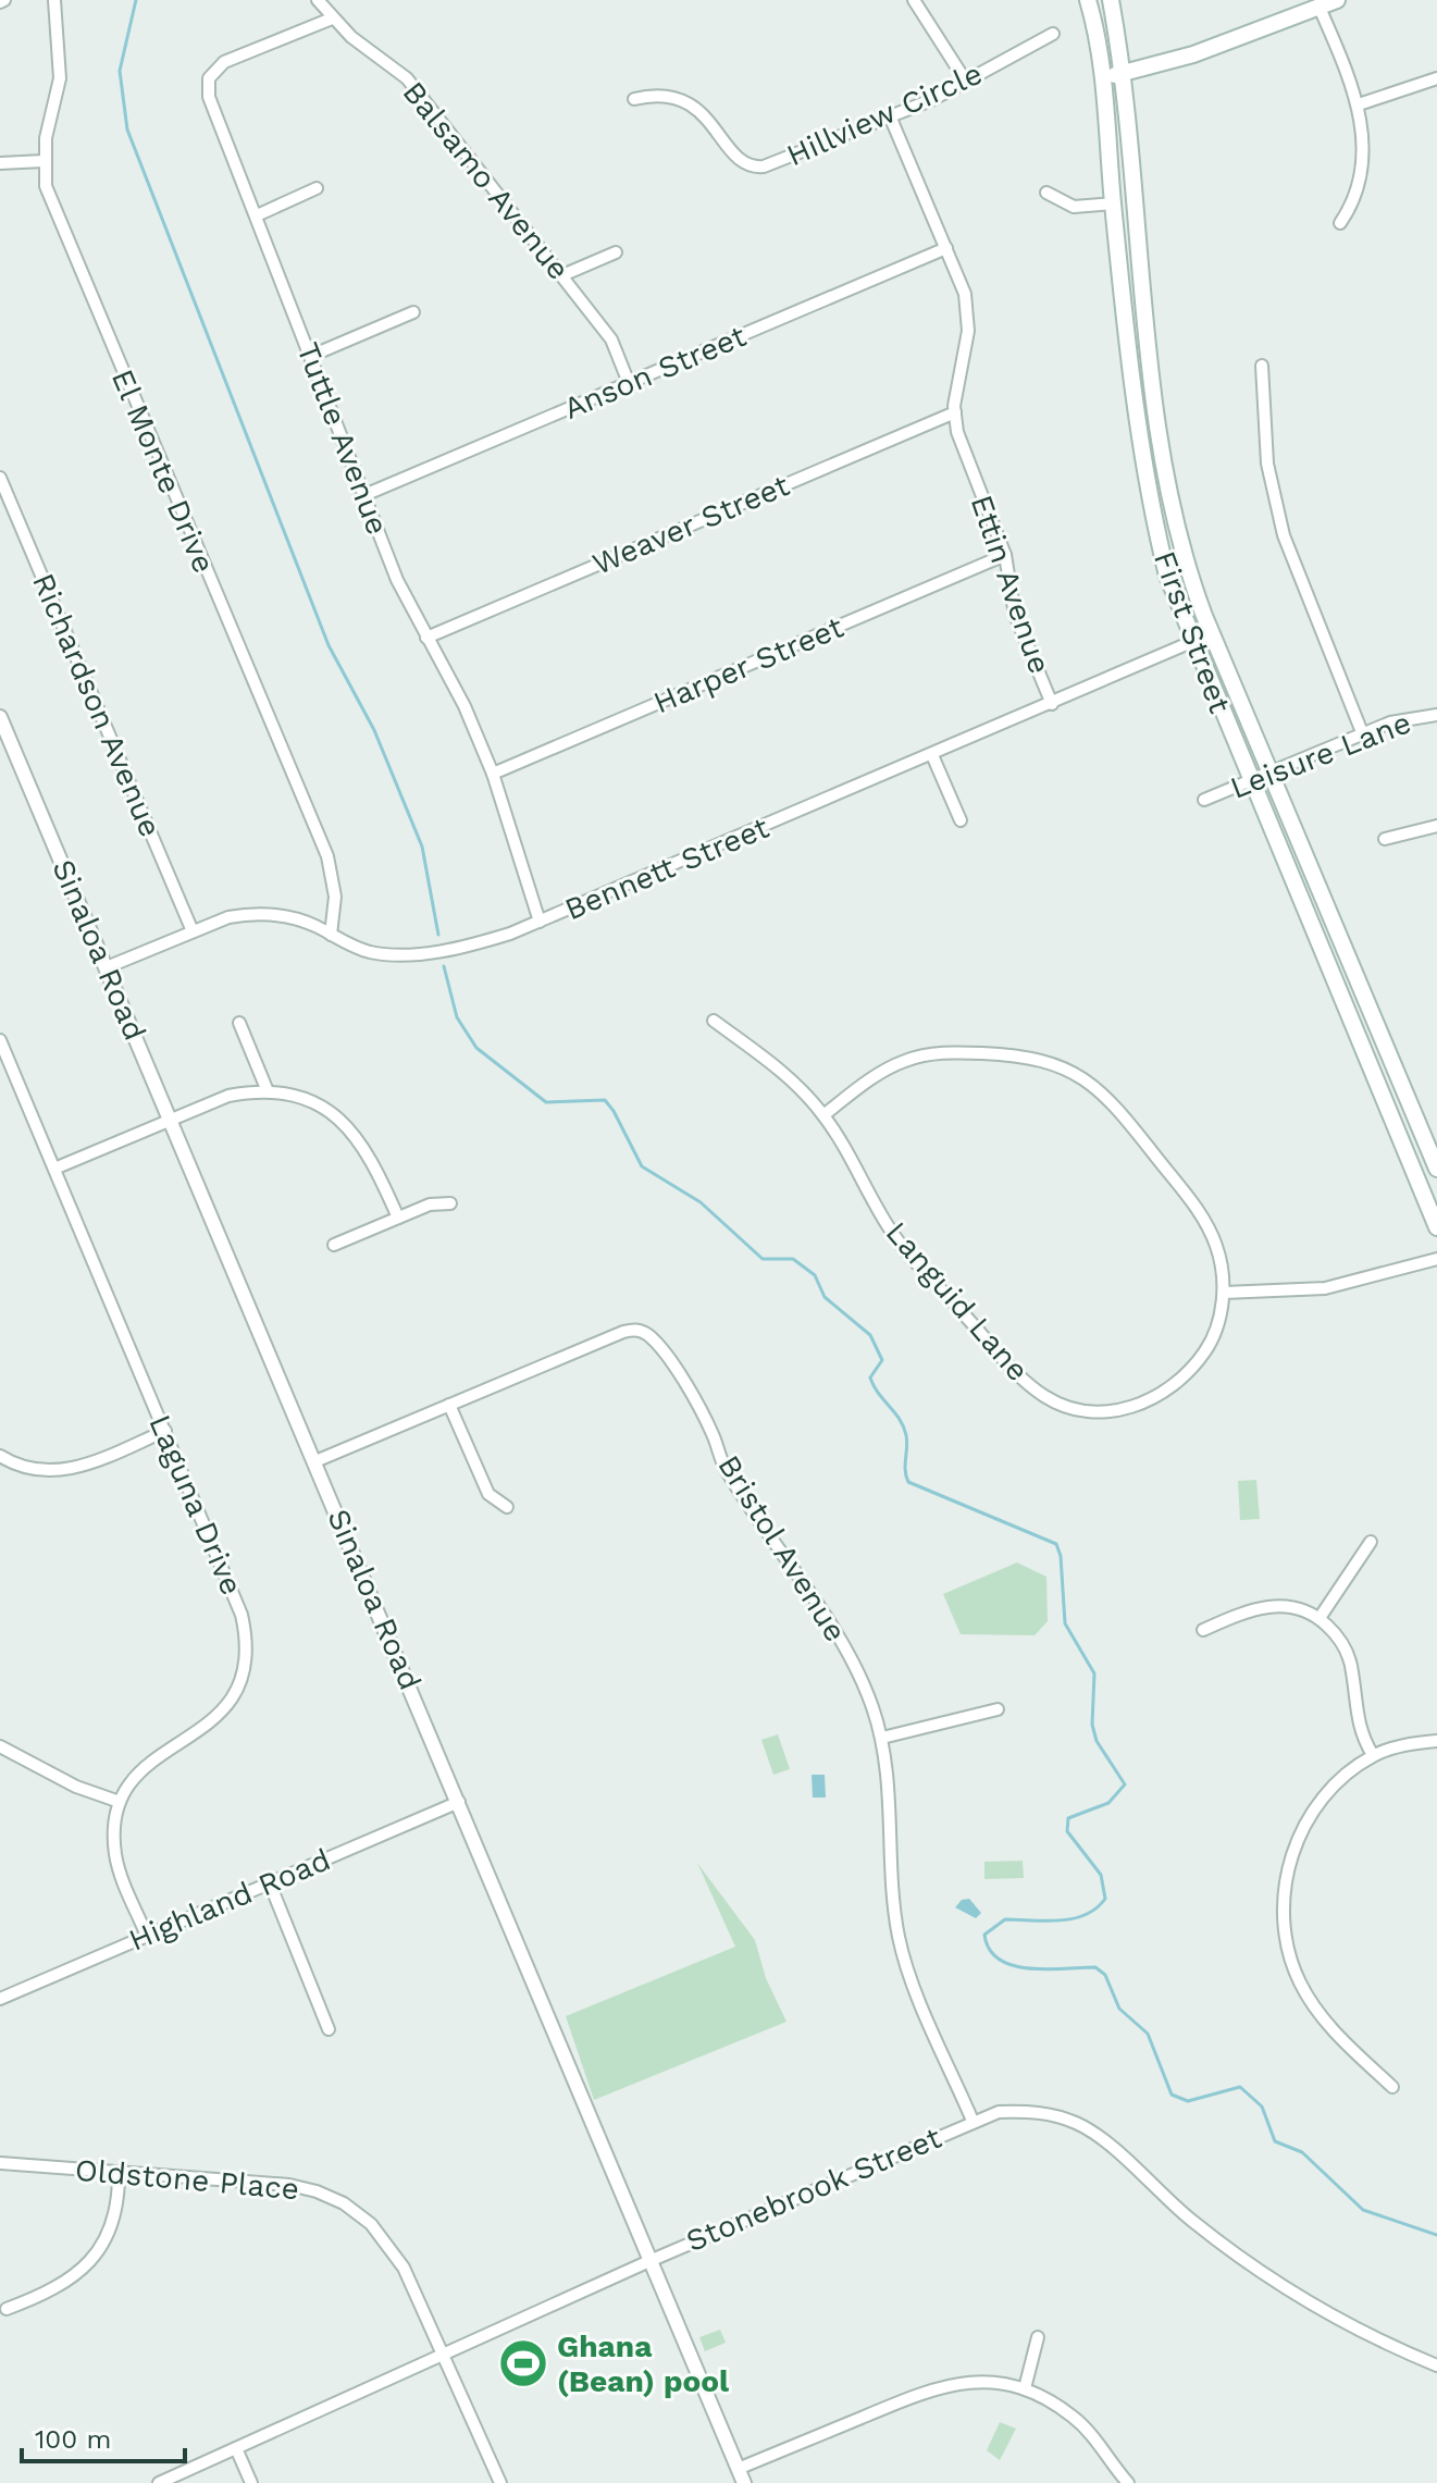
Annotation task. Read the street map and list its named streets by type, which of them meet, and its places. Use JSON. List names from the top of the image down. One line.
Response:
{"streets":{"main road":["First Street"],"street":["Hillview Circle","Balsamo Avenue","Anson Street","Tuttle Avenue","El Monte Drive","Weaver Street","Ettin Avenue","Harper Street","Richardson Avenue","Leisure Lane","Bennett Street","Sinaloa Road","Languid Lane","Laguna Drive","Bristol Avenue","Highland Road","Oldstone Place","Stonebrook Street"]},"crossings":[["Hillview Circle","Ettin Avenue"],["Balsamo Avenue","Anson Street"],["Balsamo Avenue","Tuttle Avenue"],["Anson Street","Tuttle Avenue"],["Anson Street","Ettin Avenue"],["Tuttle Avenue","Weaver Street"],["Tuttle Avenue","Harper Street"],["Tuttle Avenue","Bennett Street"],["El Monte Drive","Bennett Street"],["Weaver Street","Ettin Avenue"],["Ettin Avenue","Harper Street"],["Ettin Avenue","Bennett Street"],["First Street","Leisure Lane"],["First Street","Bennett Street"],["Richardson Avenue","Bennett Street"],["Bennett Street","Sinaloa Road"],["Sinaloa Road","Bristol Avenue"],["Sinaloa Road","Highland Road"],["Sinaloa Road","Stonebrook Street"],["Laguna Drive","Highland Road"],["Bristol Avenue","Stonebrook Street"],["Oldstone Place","Stonebrook Street"]],"places":{"sports":["Ghana (Bean) pool"]},"scale_bar":"100 m"}
